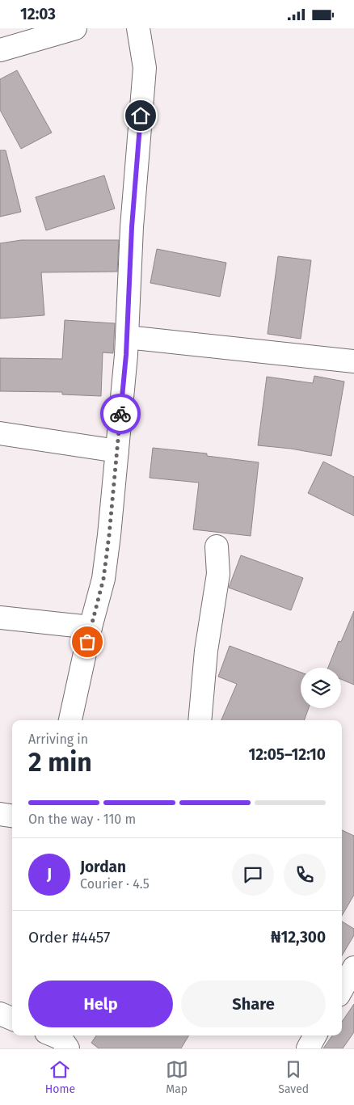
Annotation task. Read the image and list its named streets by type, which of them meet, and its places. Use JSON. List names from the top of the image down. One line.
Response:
{"page":{"status":"12:03","heading":["2 min","Arriving in","12:05–12:10"],"panel":["Jordan","Courier · 4.5","Order #4457","₦12,300"],"bar":"On the way · 110 m","round":"J","buttons":["Help","Share"],"tabs":["Home","Map","Saved"]}}
